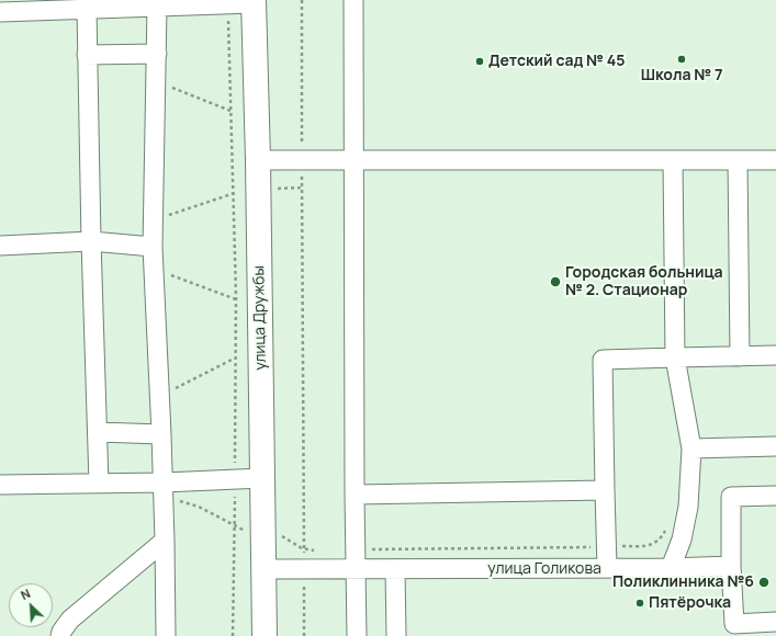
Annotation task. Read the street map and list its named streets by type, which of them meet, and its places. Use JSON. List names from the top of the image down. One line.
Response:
{"streets":{"main road":["улица Дружбы"],"street":["улица Голикова"]},"crossings":[["улица Дружбы","улица Голикова"]],"places":["Школа № 7","Детский сад № 45","Городская больница № 2. Стационар","Поликлинника №6","Пятёрочка"],"north":"top left"}
